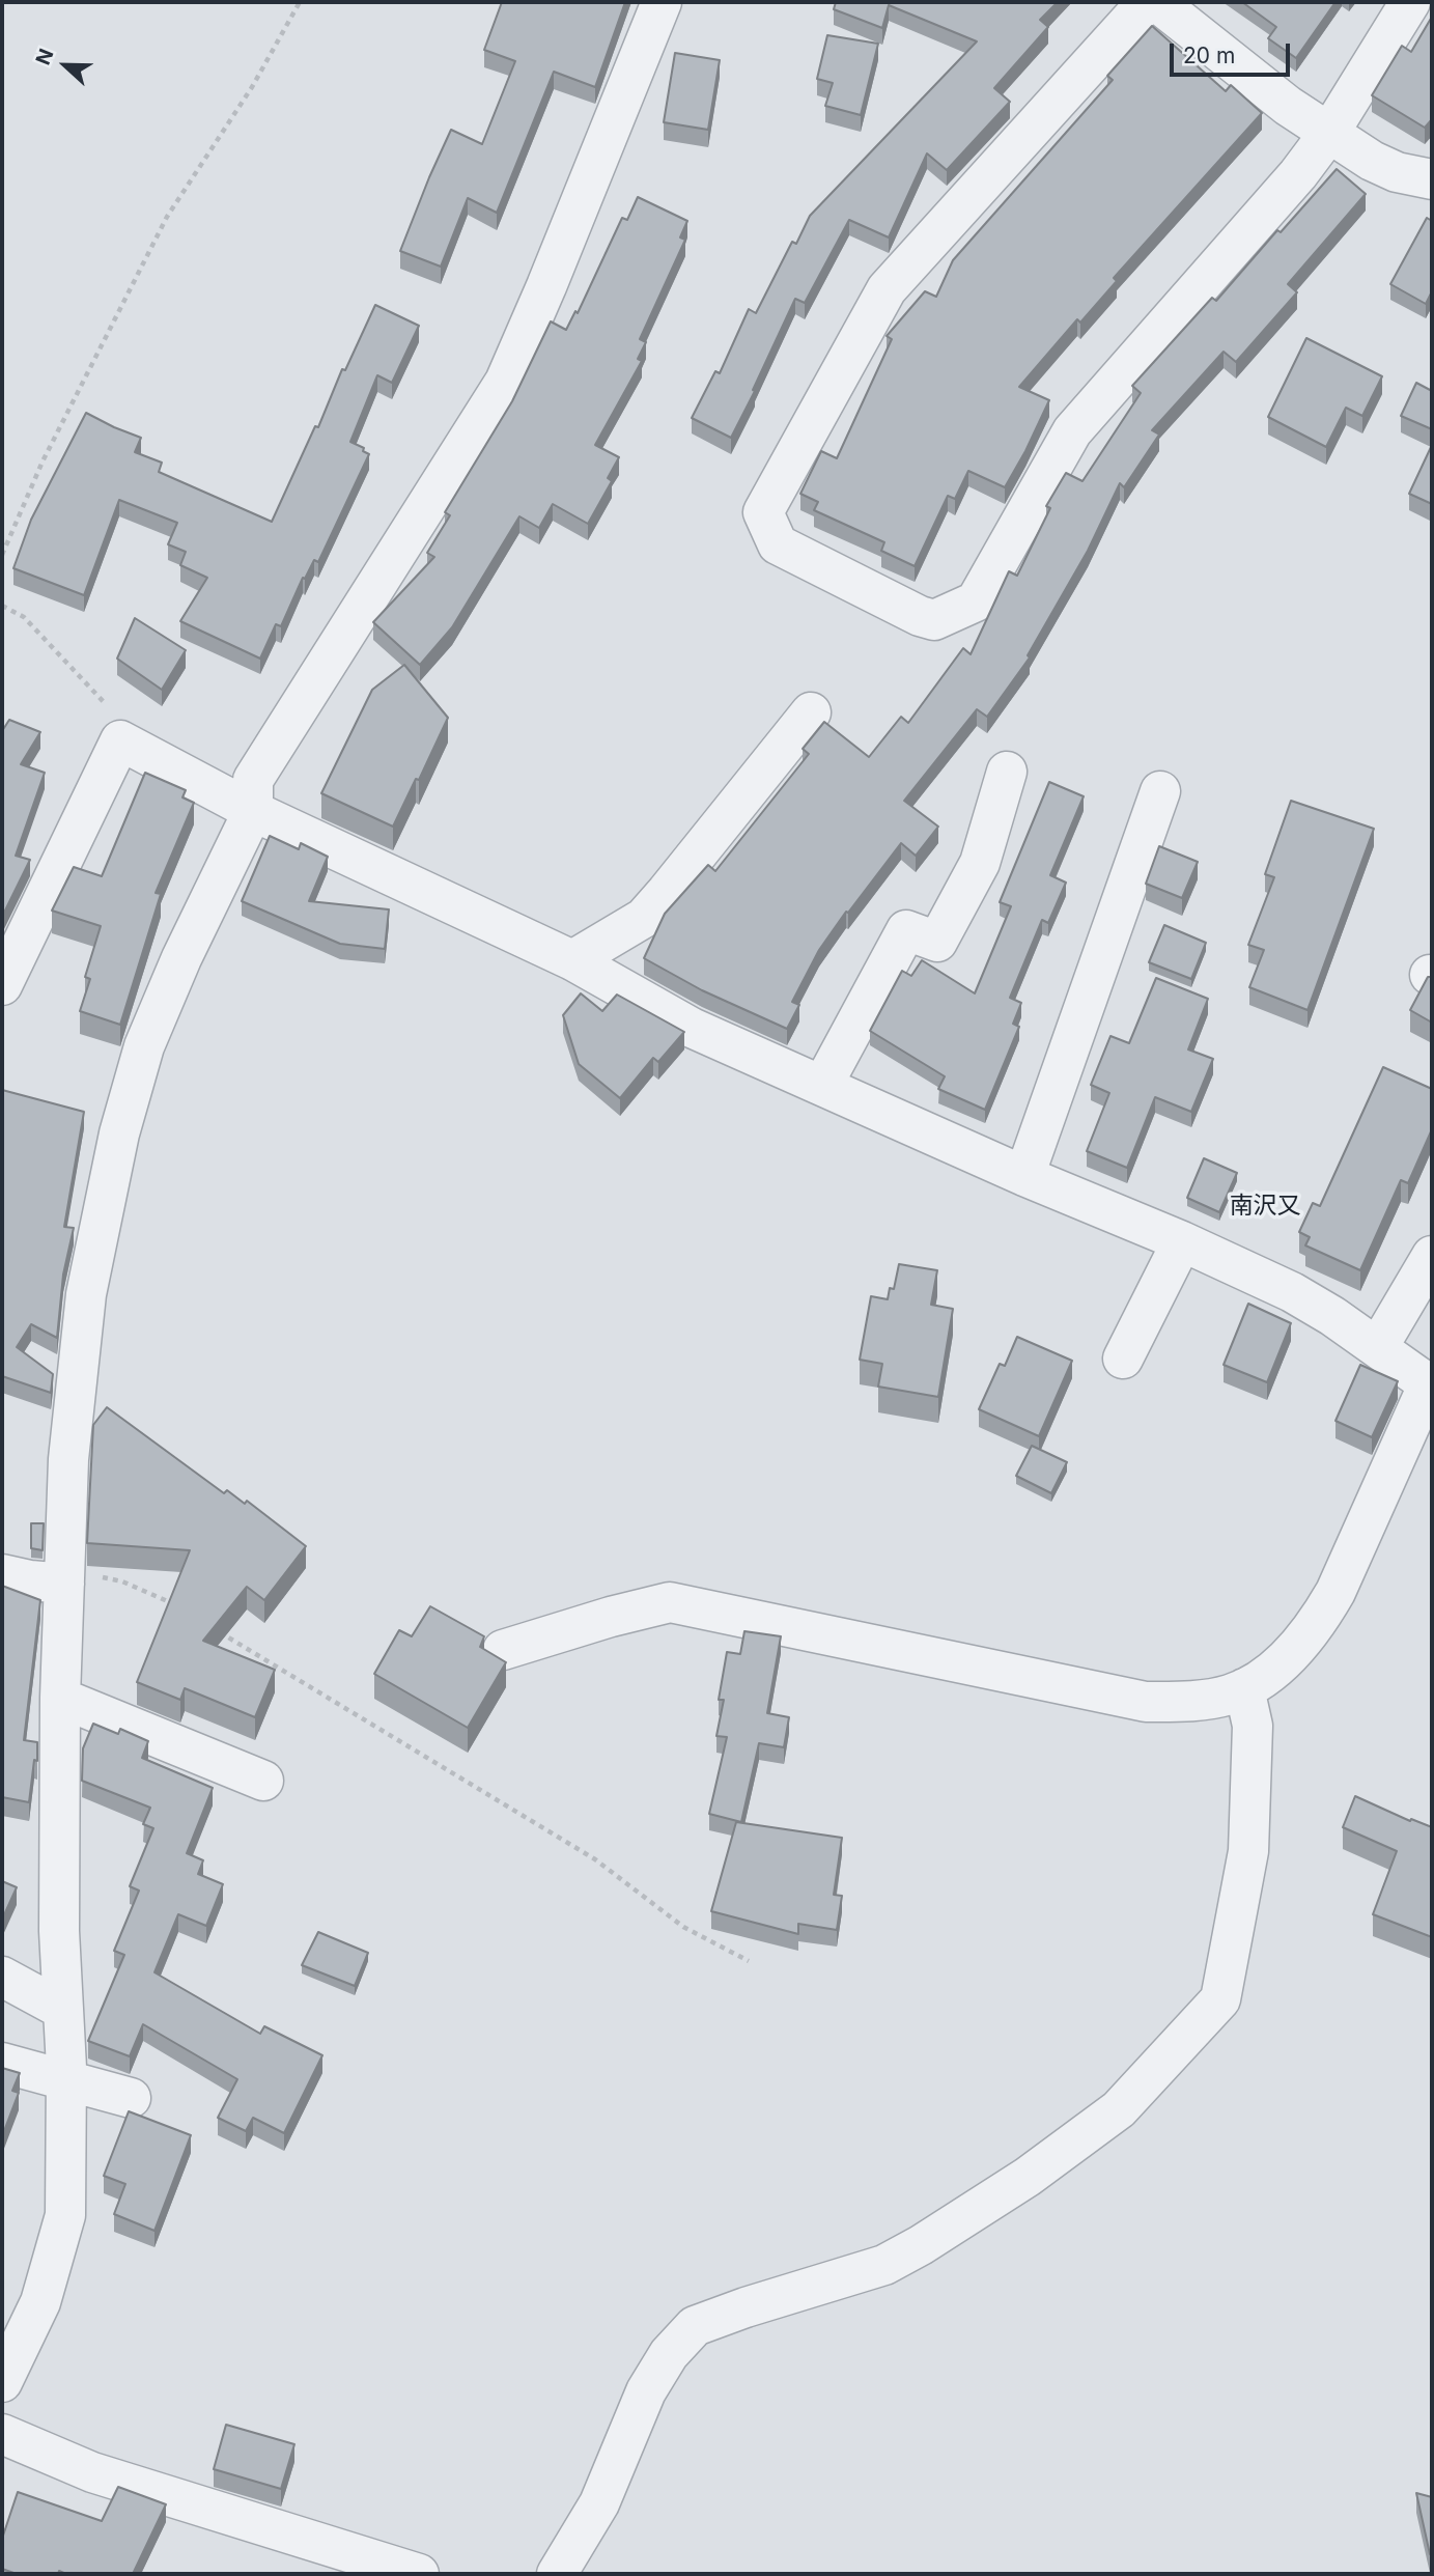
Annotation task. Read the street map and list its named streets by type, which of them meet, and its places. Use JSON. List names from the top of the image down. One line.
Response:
{"districts":["南沢又"],"scale_bar":"20 m","north":"left"}
